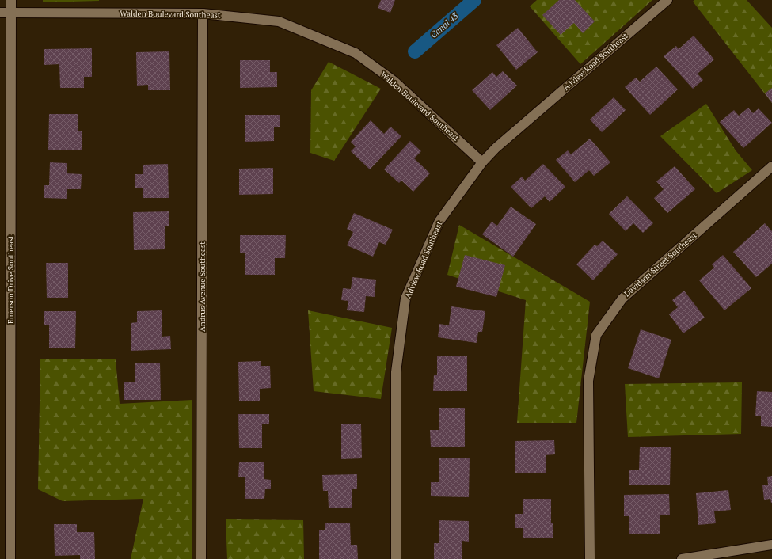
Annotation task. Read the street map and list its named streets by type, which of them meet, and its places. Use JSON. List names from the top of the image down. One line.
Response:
{"streets":{"street":["Walden Boulevard Southeast","Adview Road Southeast","Davidson Street Southeast","Emerson Drive Southeast","Andrus Avenue Southeast"]},"crossings":[["Walden Boulevard Southeast","Adview Road Southeast"],["Walden Boulevard Southeast","Emerson Drive Southeast"],["Walden Boulevard Southeast","Andrus Avenue Southeast"]],"water":["Canal 43"]}
